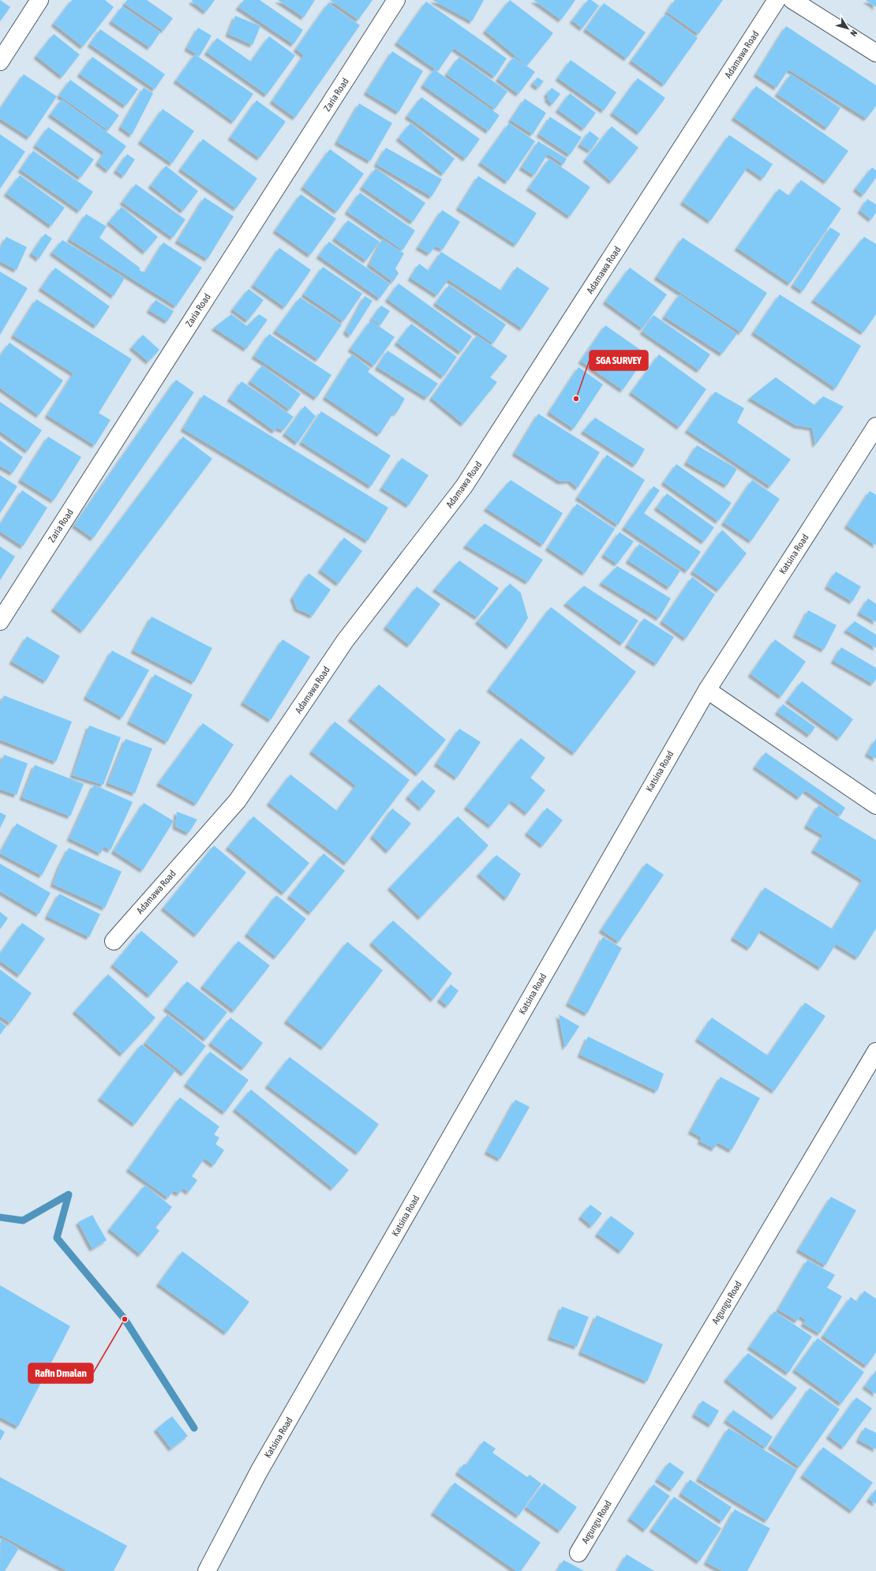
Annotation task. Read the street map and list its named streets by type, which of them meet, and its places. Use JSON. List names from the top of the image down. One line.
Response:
{"streets":{"street":["Adamawa Road","Zaria Road","Katsina Road","Argungu Road"]},"places":["SGA SURVEY","Rafin Dmalan"],"north":"bottom right"}
